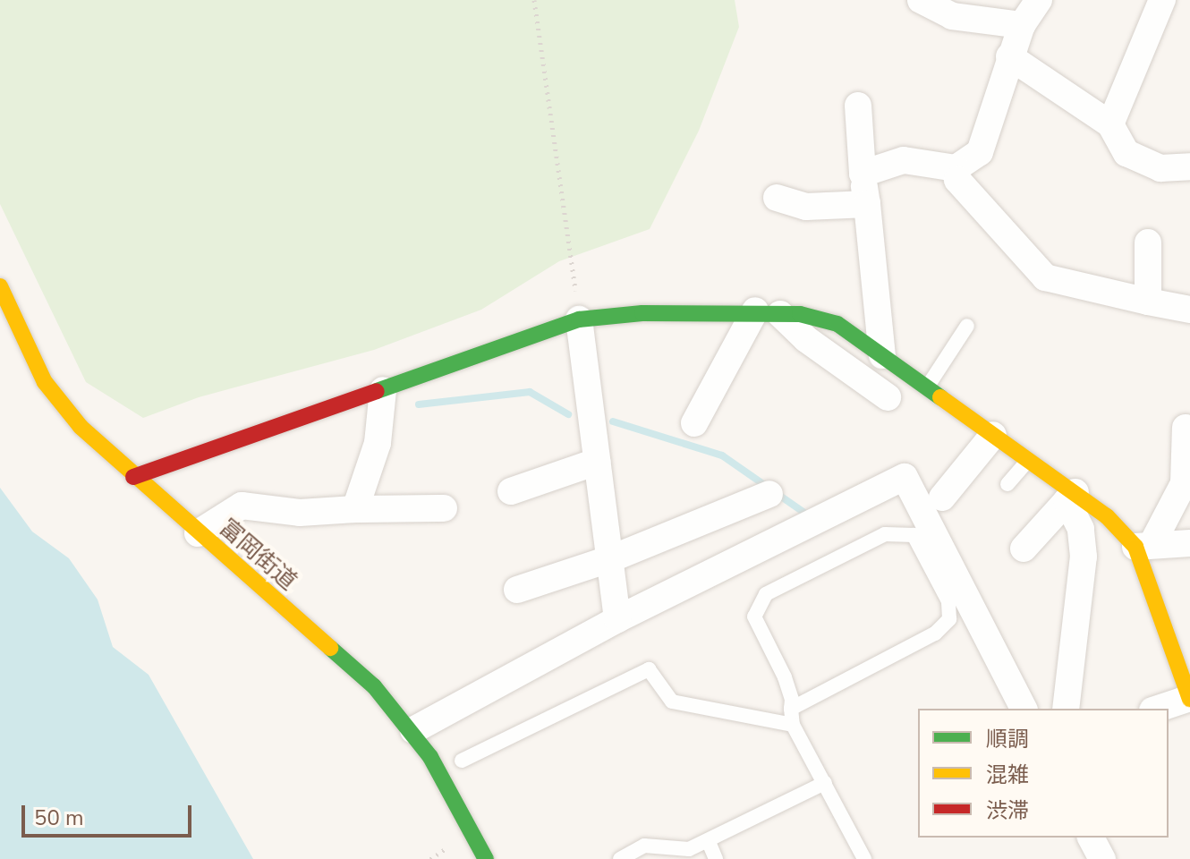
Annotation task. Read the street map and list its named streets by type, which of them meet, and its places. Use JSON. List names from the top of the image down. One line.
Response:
{"streets":{"street":["富岡街道"]},"legend":["順調","混雑","渋滞"],"scale_bar":"50 m"}
